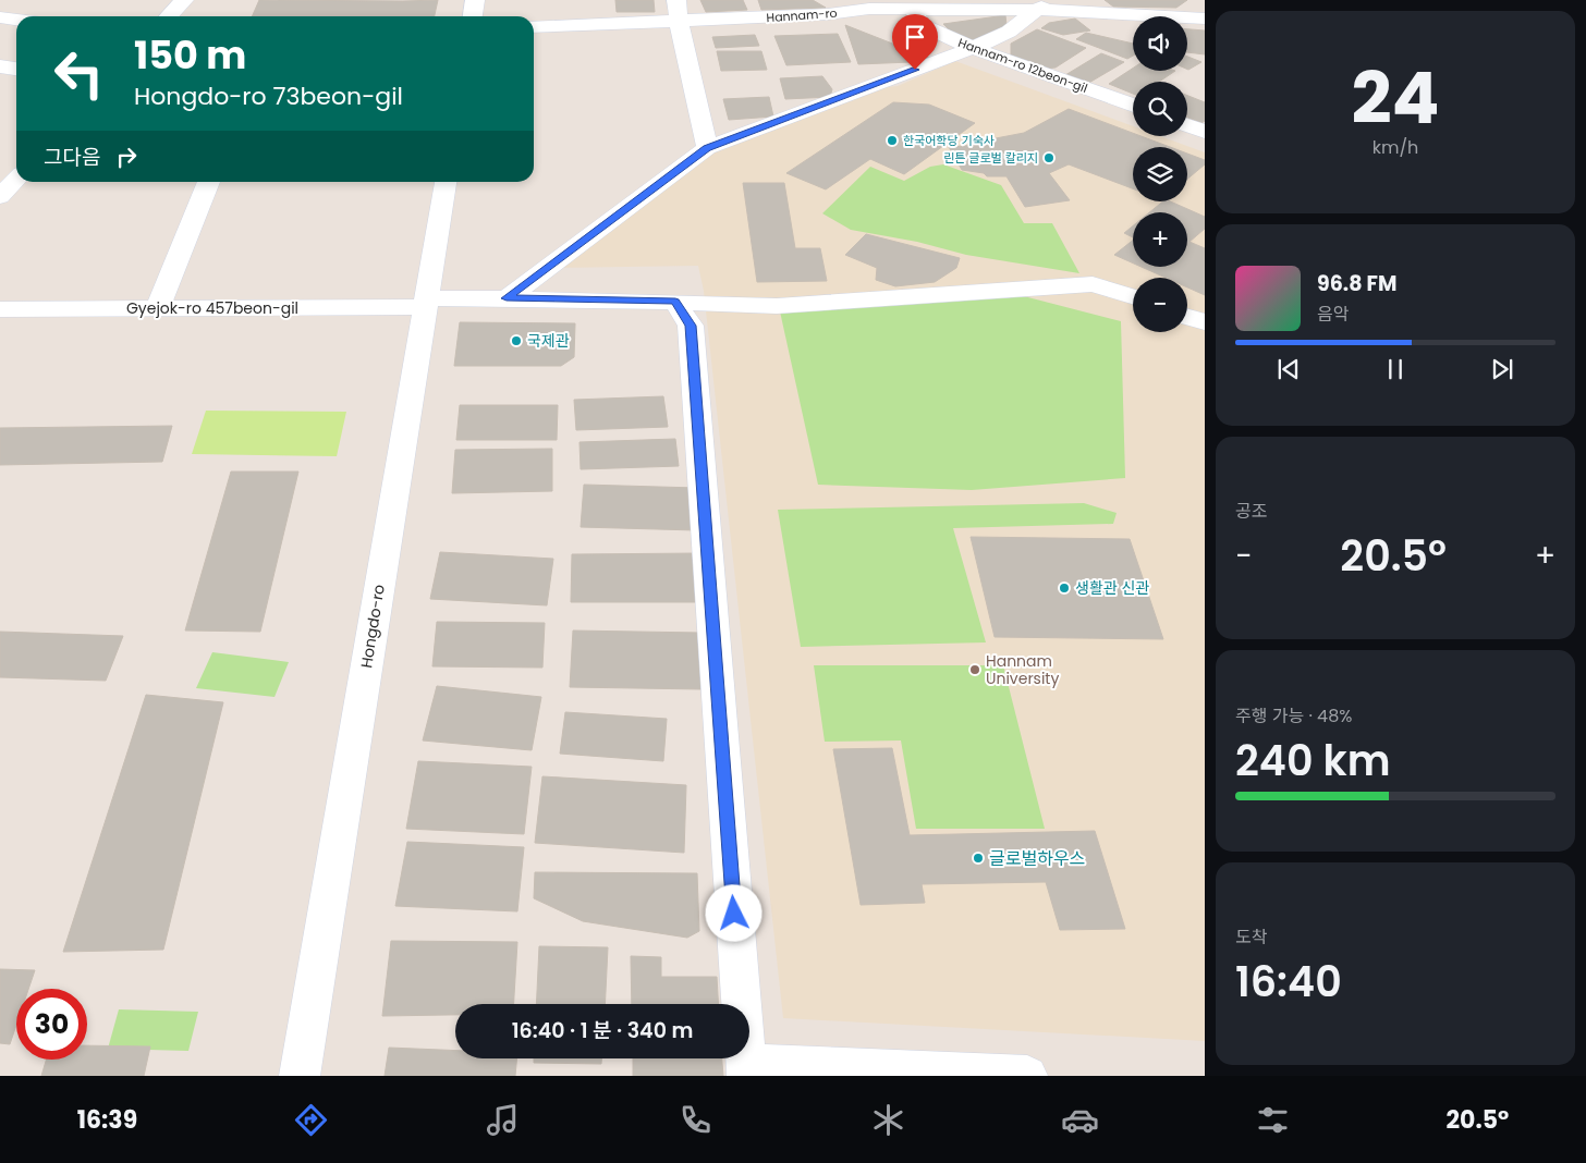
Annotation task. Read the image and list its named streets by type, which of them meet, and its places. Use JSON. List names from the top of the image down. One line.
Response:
{"streets":{"street":["Hannam-ro","Hannam-ro 12beon-gil","Gyejok-ro 457beon-gil","Hongdo-ro"]},"crossings":[["Hannam-ro","Hannam-ro 12beon-gil"],["Gyejok-ro 457beon-gil","Hongdo-ro"]],"places":["한국어학당 기숙사","린튼 글로벌 칼리지","국제관","생활관 신관","Hannam University","글로벌하우스"],"page":{"tile":[["24","km/h"],"공조",["주행 가능 · 48%","240 km"],["도착","16:40"]],"map_buttons":["+","−"],"turn":["150 m","Hongdo-ro 73beon-gil"],"then":"그다음","song":["96.8 FM","음악"],"heat":["−","20.5°","+"],"limit":"30","trip":"16:40 · 1 분 · 340 m","tabs":["16:39","20.5°"]}}
